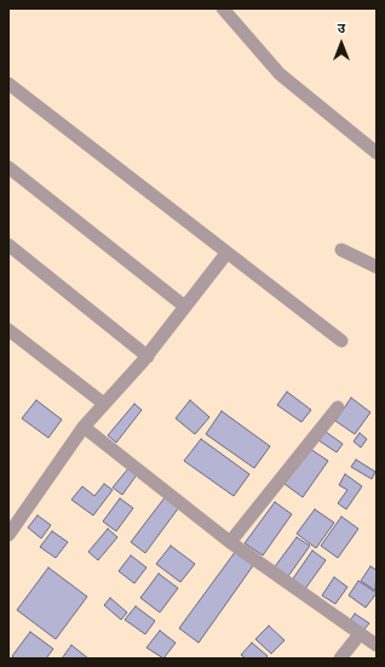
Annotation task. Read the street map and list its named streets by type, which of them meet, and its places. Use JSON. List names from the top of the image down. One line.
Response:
{"north":"top"}
